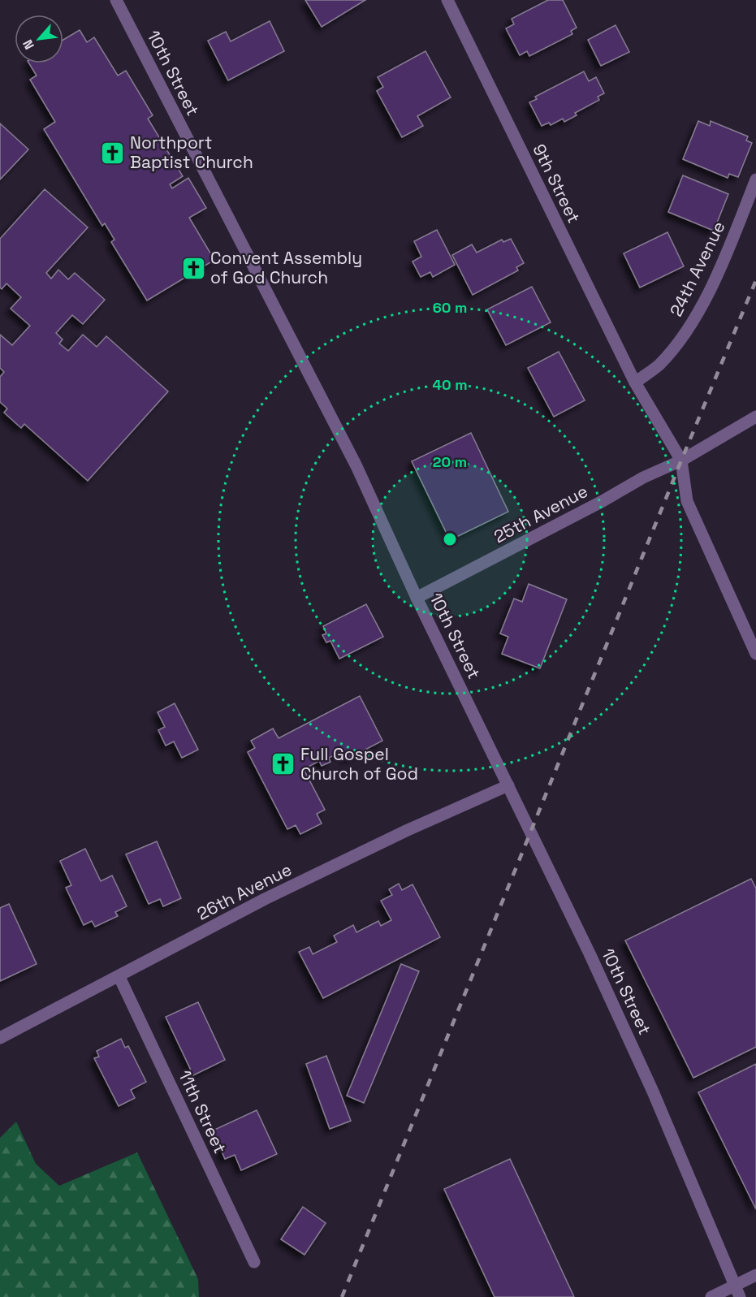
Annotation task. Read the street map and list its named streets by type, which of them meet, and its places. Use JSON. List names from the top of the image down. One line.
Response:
{"streets":{"street":["10th Street","9th Street","24th Avenue","25th Avenue","26th Avenue","11th Street"]},"crossings":[["10th Street","25th Avenue"],["10th Street","26th Avenue"],["9th Street","24th Avenue"],["26th Avenue","11th Street"]],"places":{"church":["Northport Baptist Church","Convent Assembly of God Church","Full Gospel Church of God"]},"north":"bottom left","rings":["60 m","40 m","20 m"]}
